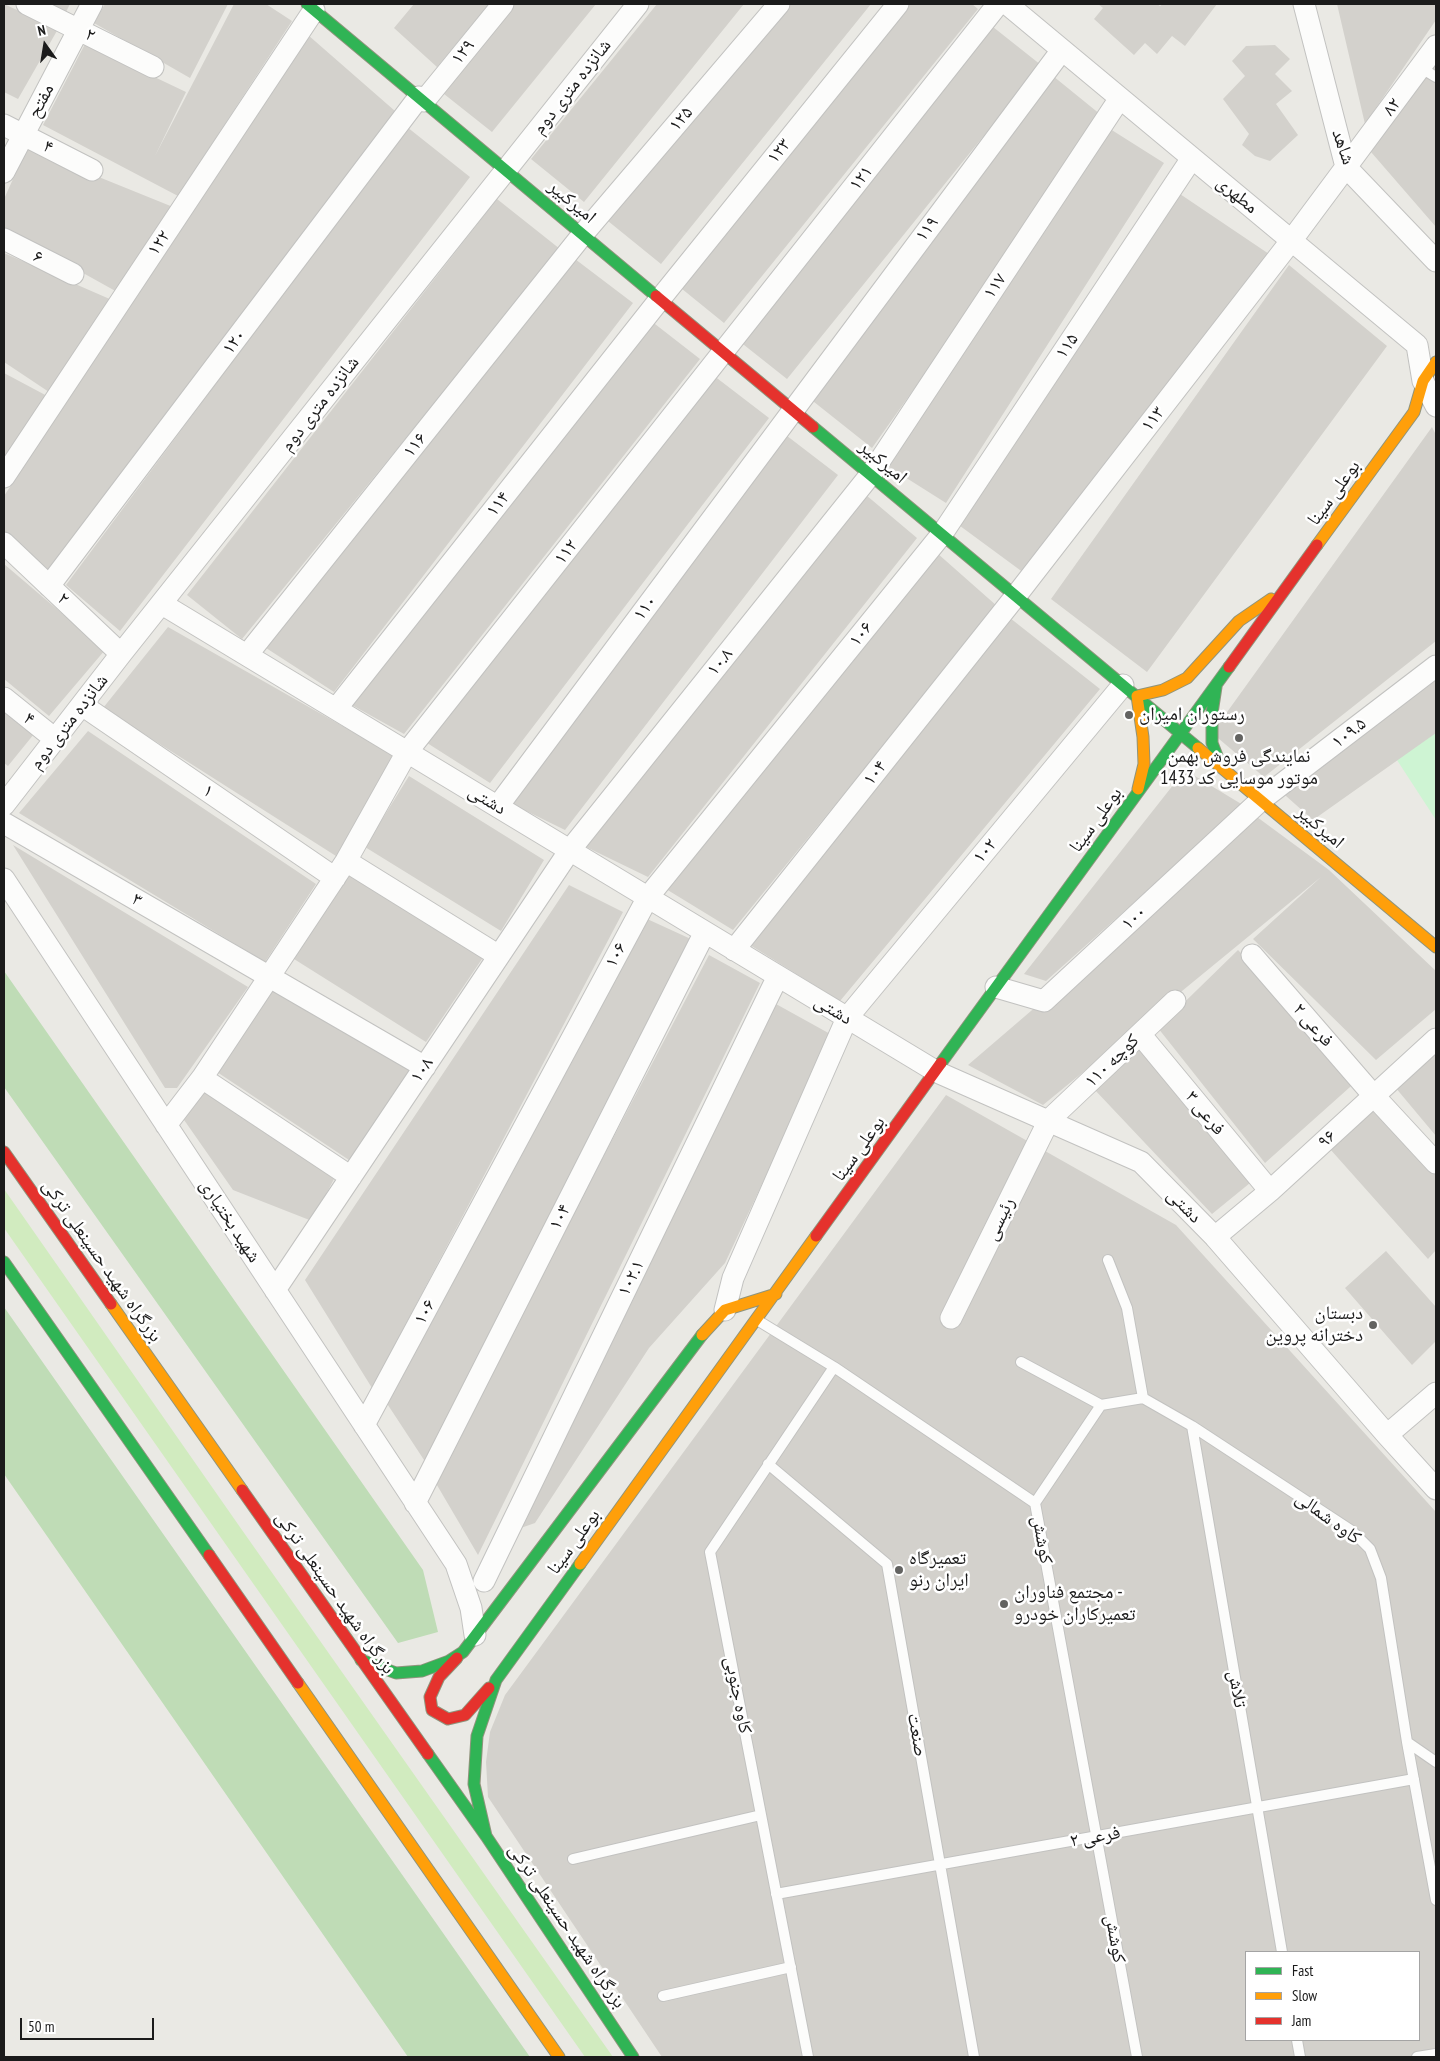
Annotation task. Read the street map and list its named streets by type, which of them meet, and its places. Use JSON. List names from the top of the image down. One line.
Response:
{"streets":{"main road":["امیرکبیر","بوعلی سینا","بزرگراه شهید حسینعلی ترکی"],"street":["۲","۱۲۹","شانزده متری دوم","مفتح","۸۲","۱۲۵","۴","شاهد","۱۲۳","۱۲۱","مطهری","۱۱۹","۱۲۲","۶","۱۱۷","۱۲۰","۱۱۵","۱۱۳","۱۱۶","۱۱۴","۱۱۲","۱۱۰","۱۰۶","۱۰.۸","۱۰۹.۵","۱۰۴","۱","دشتی","۱۰۲","۳","۱۰۰","فرعی ۲","کوچه ۱۱۰","۱۰۸","فرعی ۳","۹۶","رئیسی","شهید بختیاری","۱۰۲.۱"],"lane":["کاوه شمالی","کوشش","تلاش","کاوه جنوبی","صنعت"]},"crossings":[["۲","شانزده متری دوم"],["۲","مفتح"],["۲","۱۲۰"],["۱۲۹","امیرکبیر"],["۱۲۹","۱۲۰"],["شانزده متری دوم","۴"],["شانزده متری دوم","امیرکبیر"],["شانزده متری دوم","۱"],["شانزده متری دوم","دشتی"],["مفتح","۴"],["۸۲","شاهد"],["۸۲","مطهری"],["۸۲","۱۱۳"],["۱۲۵","امیرکبیر"],["۱۲۵","۱۱۶"],["۱۲۳","امیرکبیر"],["۱۲۳","۱۱۴"],["۱۲۱","امیرکبیر"],["۱۲۱","۱۱۲"],["مطهری","۱۱۹"],["مطهری","۱۱۷"],["مطهری","۱۱۵"],["مطهری","۱۱۳"],["مطهری","بوعلی سینا"],["امیرکبیر","۱۱۹"],["امیرکبیر","۱۲۲"],["امیرکبیر","۱۱۷"],["امیرکبیر","۱۲۰"],["امیرکبیر","۱۱۵"],["امیرکبیر","۱۱۳"],["امیرکبیر","۱۱۶"],["امیرکبیر","بوعلی سینا"],["امیرکبیر","۱۱۴"],["امیرکبیر","۱۱۲"],["امیرکبیر","۱۱۰"],["امیرکبیر","۱۰۶"],["امیرکبیر","۱۰.۸"],["امیرکبیر","۱۰۹.۵"],["امیرکبیر","۱۰۴"],["امیرکبیر","۱۰۲"],["امیرکبیر","۱۰۰"],["۱۱۹","۱۱۰"],["۱۱۷","۱۰.۸"],["۱۱۵","۱۰۶"],["۱۱۳","۱۰۴"],["۱۱۶","دشتی"],["بوعلی سینا","دشتی"],["بوعلی سینا","۱۰۲"],["بوعلی سینا","۱۰۰"],["بوعلی سینا","بزرگراه شهید حسینعلی ترکی"],["بوعلی سینا","کوشش"],["۱۱۴","دشتی"],["۱۱۲","۱"],["۱۱۲","دشتی"],["۱۱۲","۳"],["۱۱۲","شهید بختیاری"],["۱۱۰","دشتی"],["۱۰۶","دشتی"],["۱۰۶","شهید بختیاری"],["۱۰.۸","دشتی"],["۱۰.۸","۱۰۸"],["۱۰۹.۵","۱۰۰"],["۱۰۴","دشتی"],["۱۰۴","شهید بختیاری"],["۱","۱۰۸"],["دشتی","۱۰۲"],["دشتی","کوچه ۱۱۰"],["دشتی","۱۰۸"],["دشتی","۹۶"],["دشتی","رئیسی"],["دشتی","۱۰۲.۱"],["۱۰۲","کوشش"],["۳","۱۰۸"],["فرعی ۲","۹۶"],["فرعی ۲","کاوه شمالی"],["فرعی ۲","کوشش"],["فرعی ۲","تلاش"],["فرعی ۲","کاوه جنوبی"],["فرعی ۲","صنعت"],["کوچه ۱۱۰","فرعی ۳"],["کوچه ۱۱۰","رئیسی"],["۱۰۸","شهید بختیاری"],["فرعی ۳","۹۶"],["کاوه شمالی","تلاش"],["کوشش","کاوه جنوبی"],["کاوه جنوبی","صنعت"]],"places":["رستوران امیران","نمایندگی فروش بهمن موتور موسایی کد 1433","دبستان دخترانه پروین","تعمیرگاه ایران رنو","مجتمع فناوران - تعمیرکاران خودرو"],"legend":["Fast","Slow","Jam"],"scale_bar":"50 m","north":"top"}
